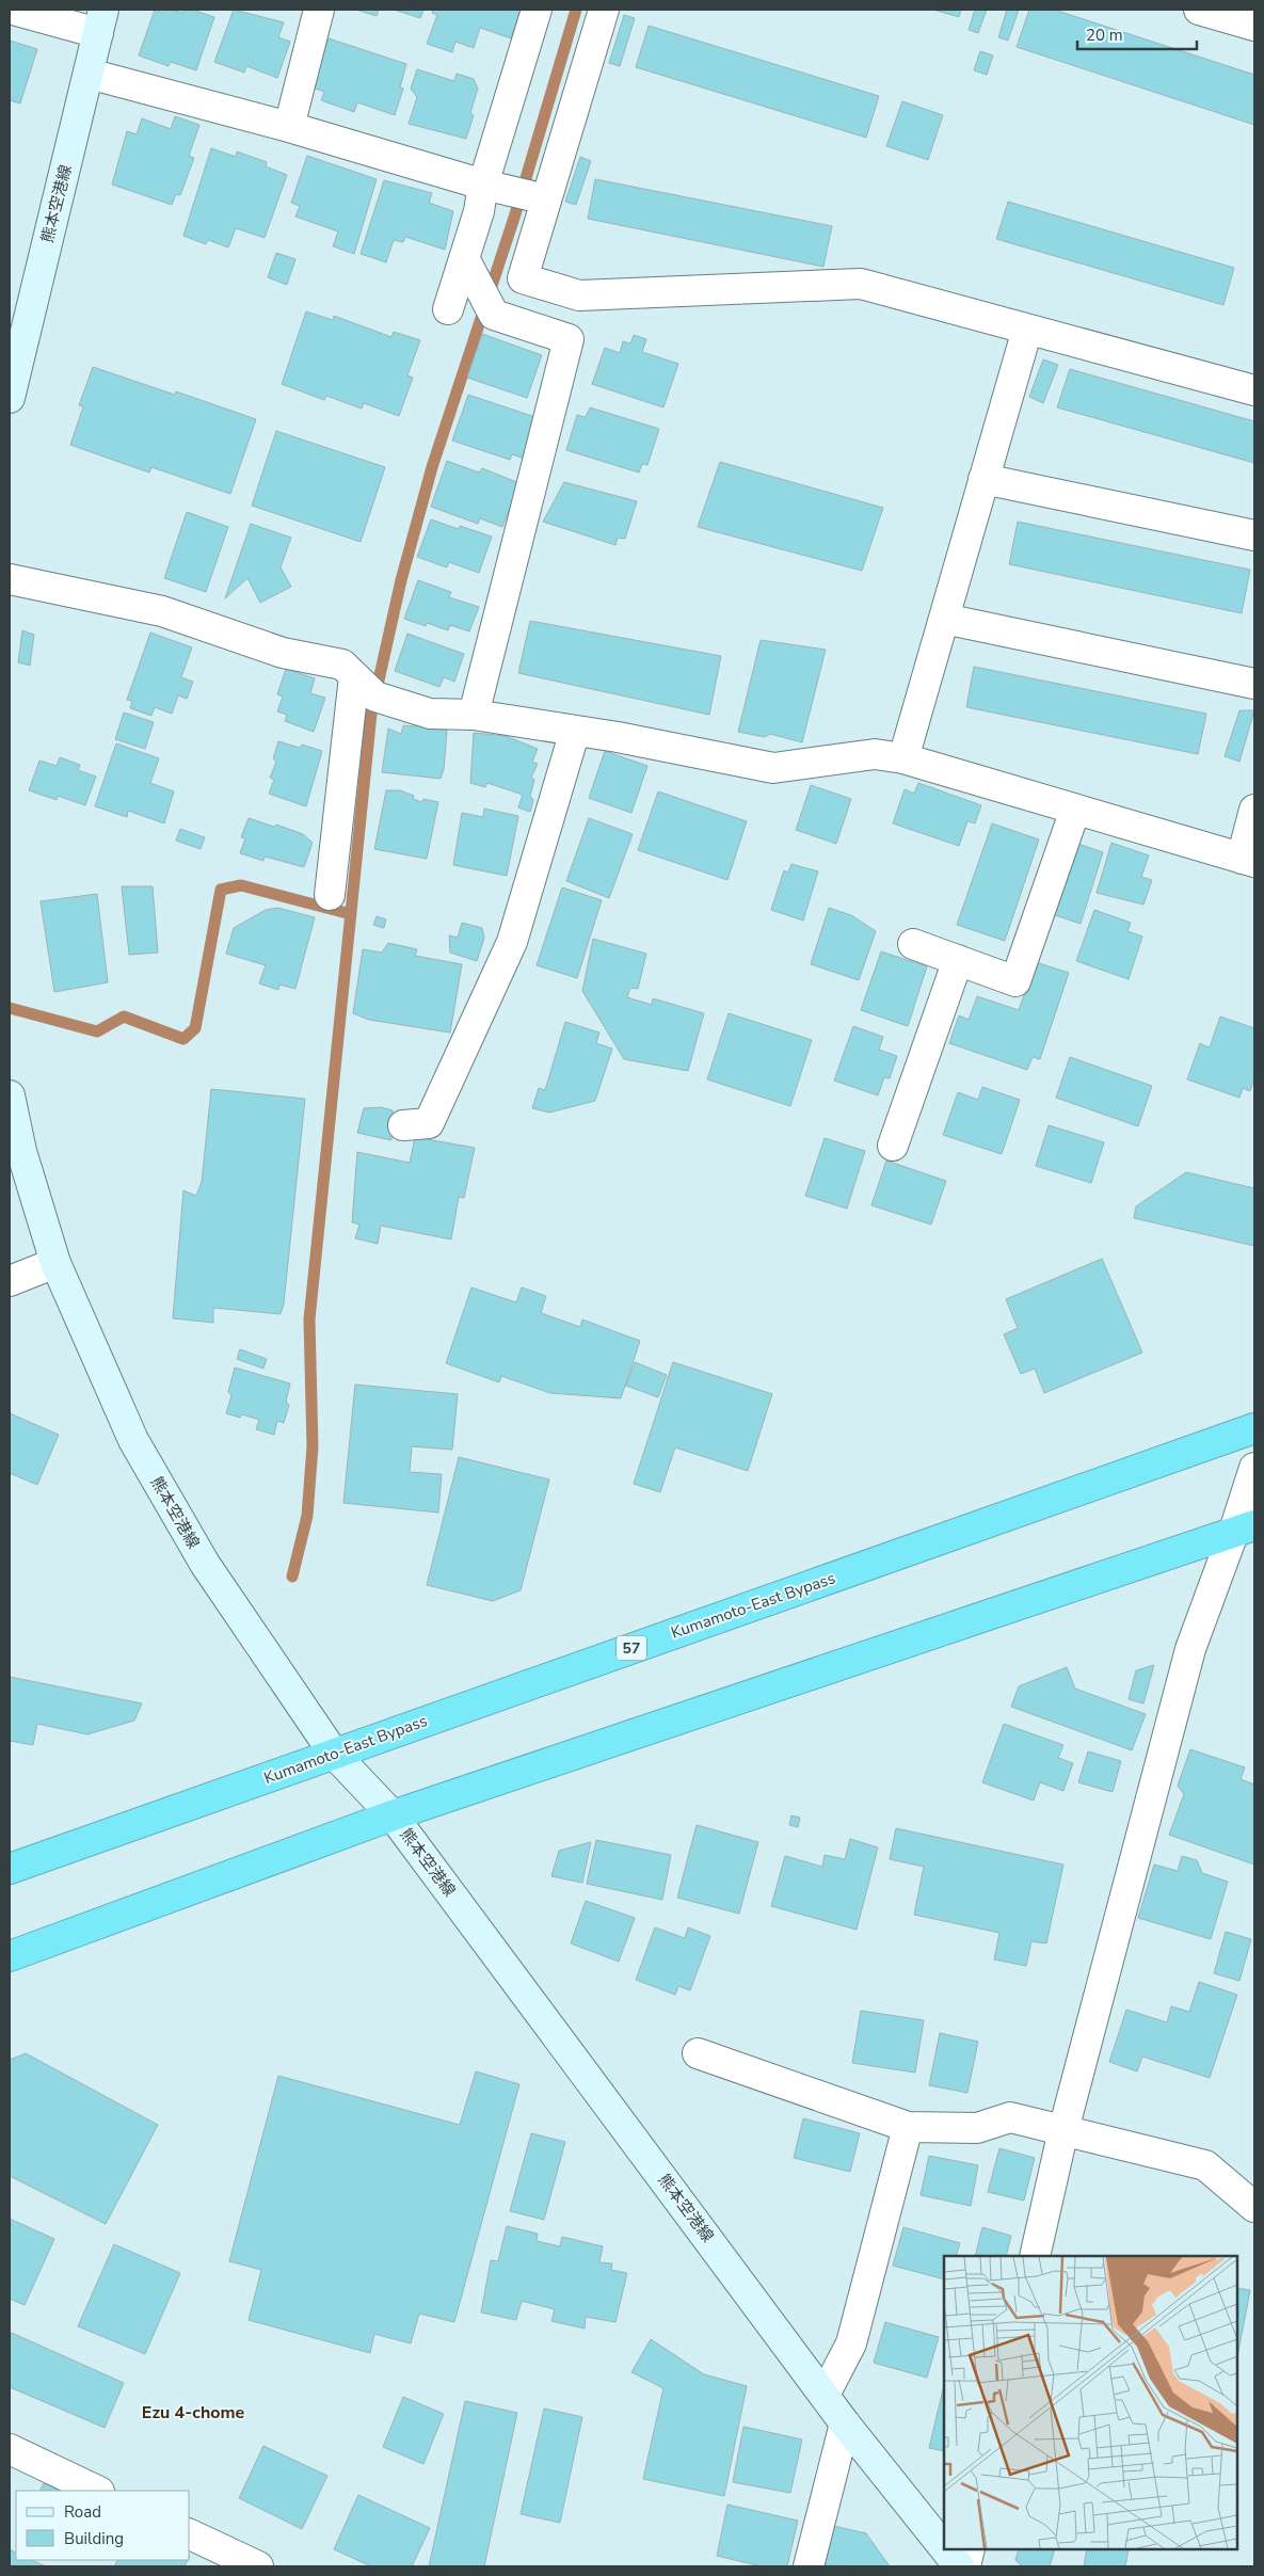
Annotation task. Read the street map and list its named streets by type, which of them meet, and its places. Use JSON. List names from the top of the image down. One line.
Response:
{"streets":{"highway":["Kumamoto-East Bypass","57"],"main road":["熊本空港線"]},"crossings":[["熊本空港線","Kumamoto-East Bypass"]],"districts":["Ezu 4-chome"],"legend":["Road","Building"],"scale_bar":"20 m"}
